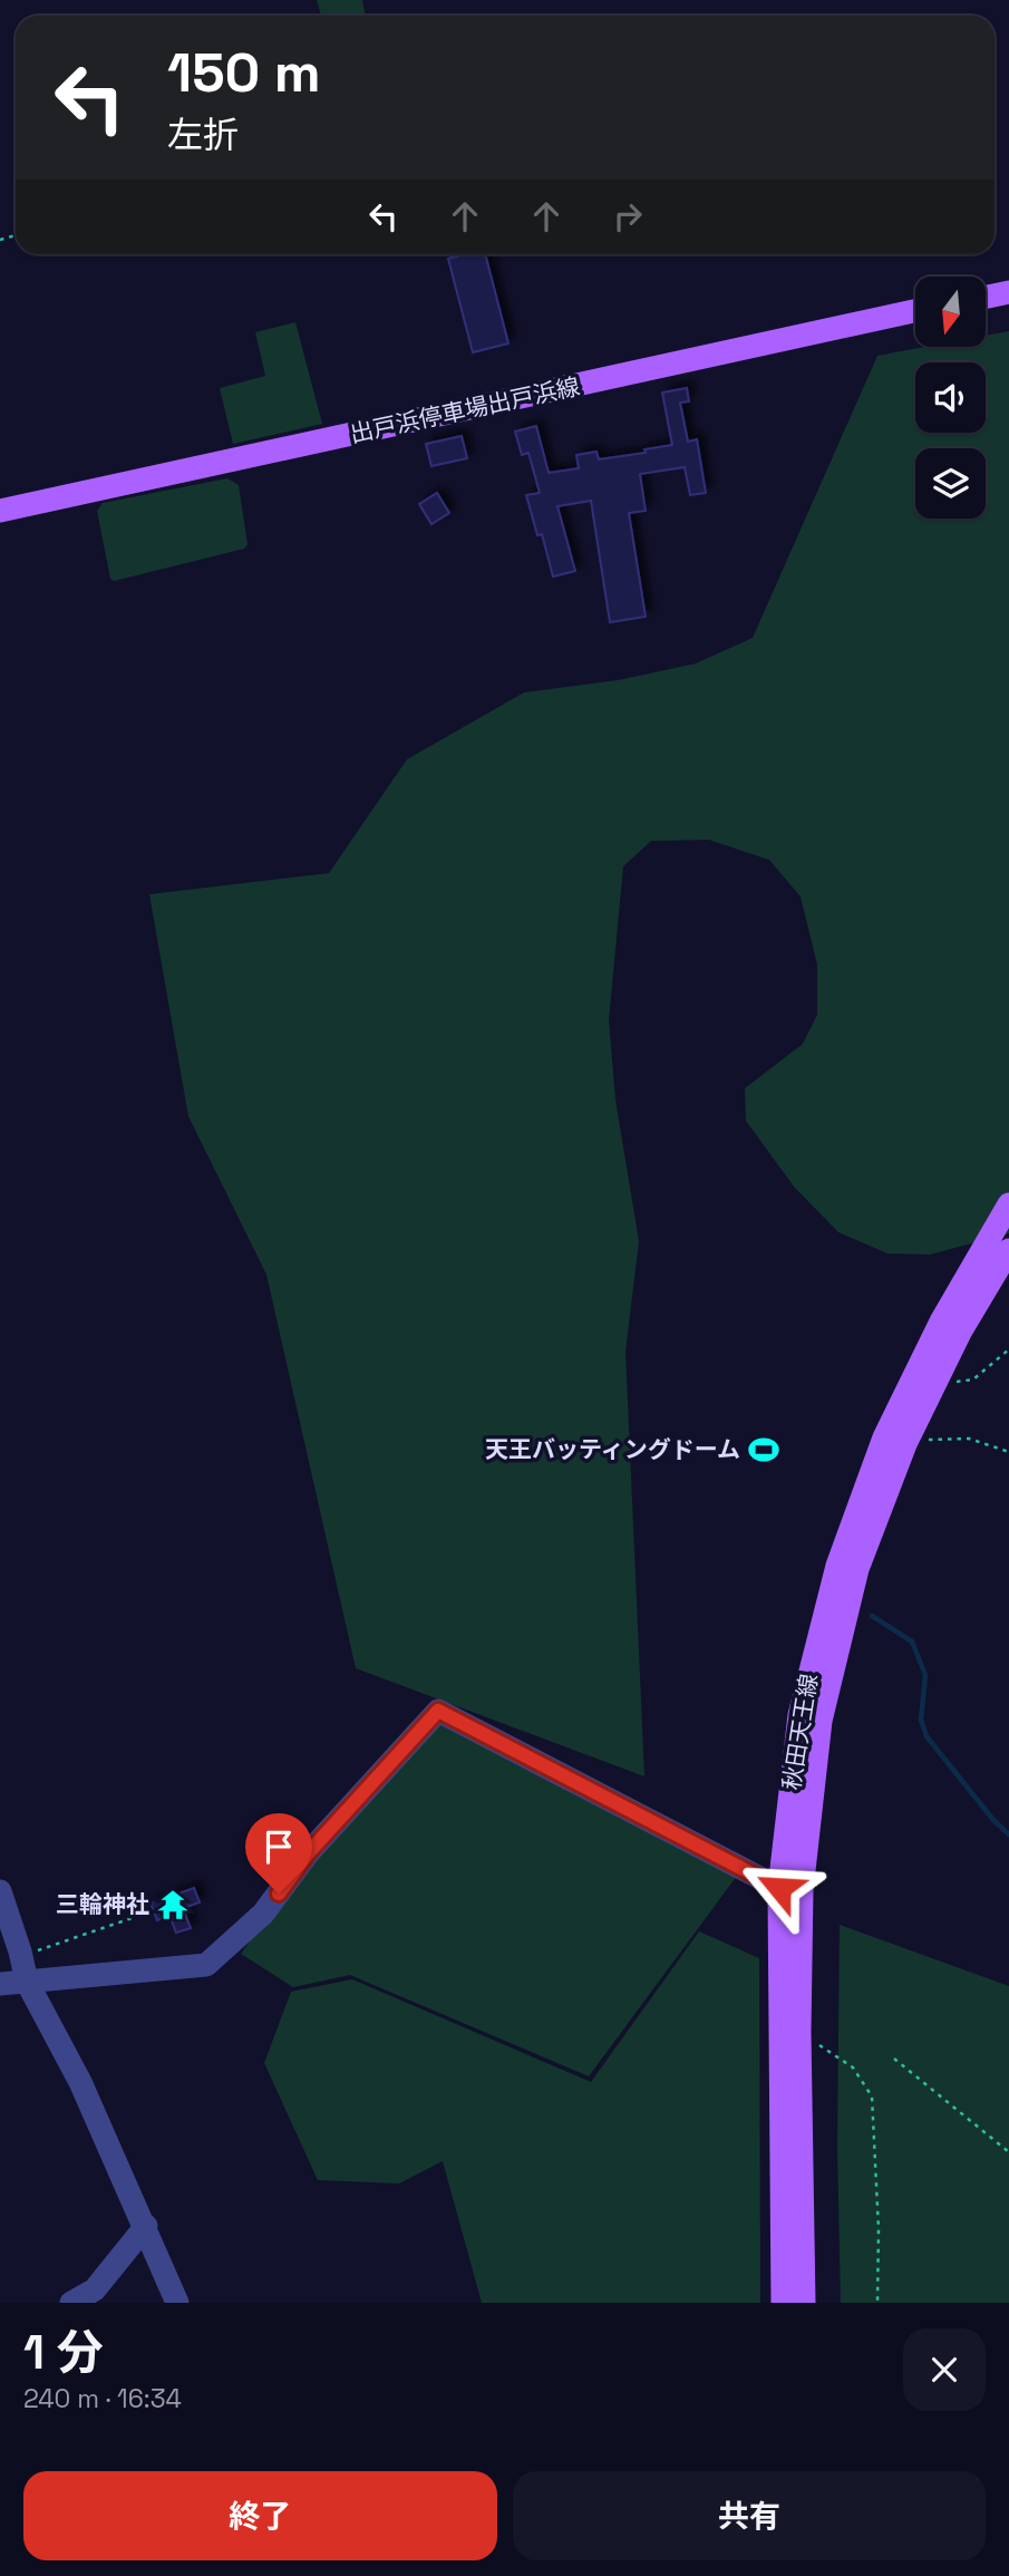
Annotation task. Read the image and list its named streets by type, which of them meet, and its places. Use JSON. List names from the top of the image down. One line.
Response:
{"streets":{"main road":["出戸浜停車場出戸浜線","秋田天王線"]},"places":{"sports":["天王バッティングドーム"],"temple":["三輪神社"]},"north":"bottom","page":{"turn":["150 m","左折"],"heading":["1 分","240 m · 16:34"],"buttons":["終了","共有"]}}
